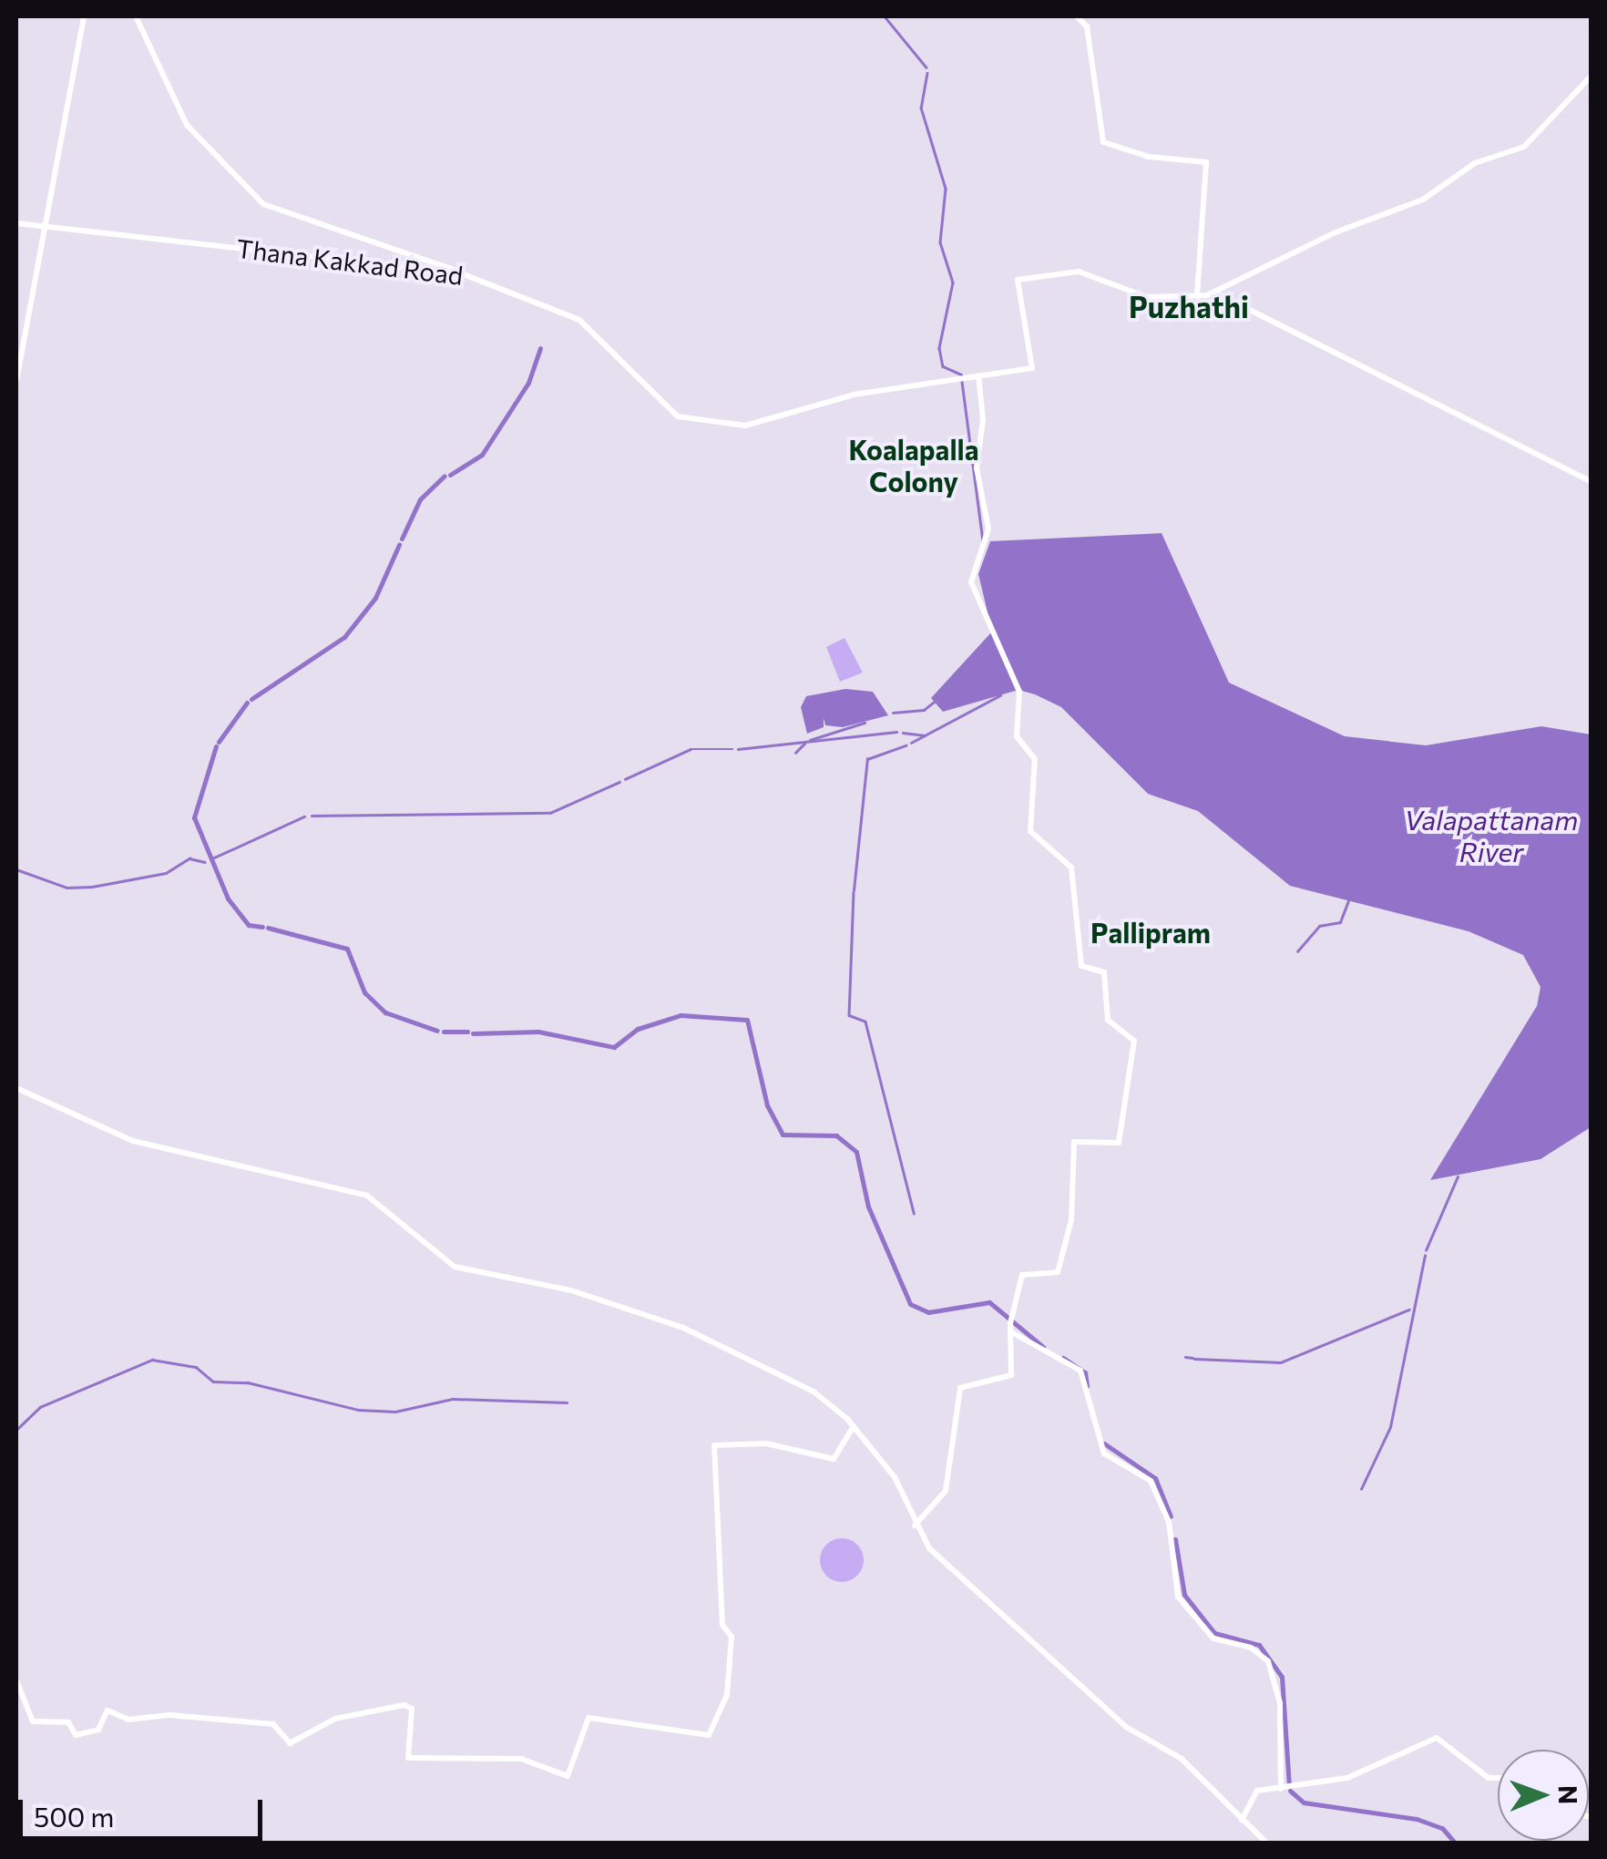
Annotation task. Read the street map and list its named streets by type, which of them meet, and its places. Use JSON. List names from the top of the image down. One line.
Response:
{"streets":{"main road":["Thana Kakkad Road"]},"districts":["Puzhathi","Koalapalla Colony","Pallipram"],"water":["Valapattanam River"],"scale_bar":"500 m","north":"right"}
